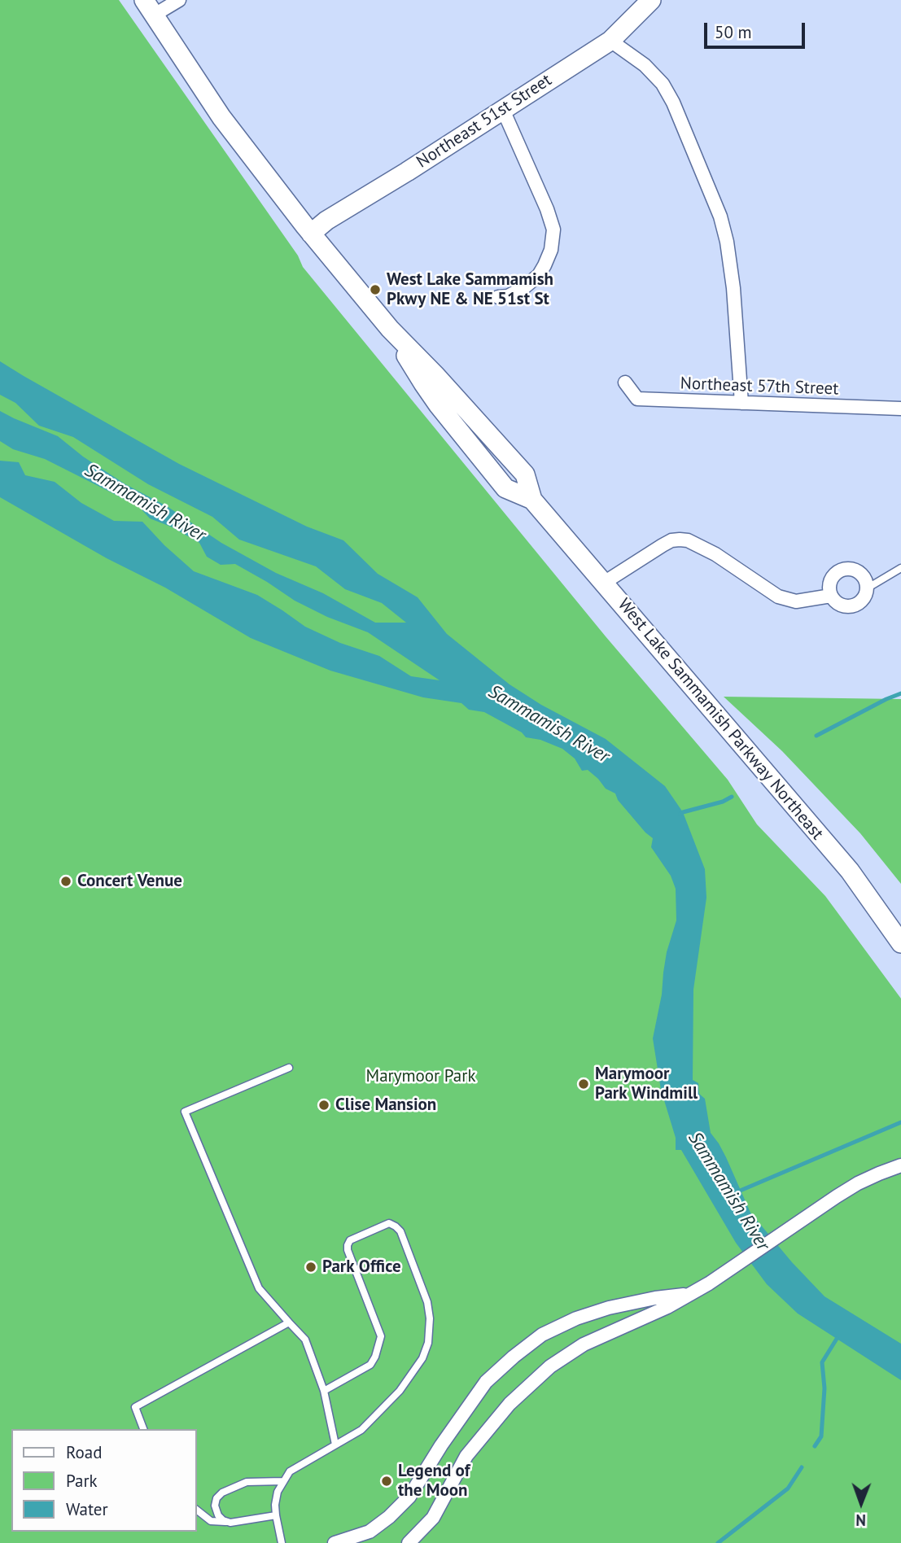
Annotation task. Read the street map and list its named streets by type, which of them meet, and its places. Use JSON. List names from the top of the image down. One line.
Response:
{"streets":{"main road":["Northeast 51st Street","West Lake Sammamish Parkway Northeast"],"street":["Northeast 57th Street"]},"crossings":[["Northeast 51st Street","West Lake Sammamish Parkway Northeast"]],"water":["Sammamish River"],"parks":["Marymoor Park"],"places":["West Lake Sammamish Pkwy NE & NE 51st St","Concert Venue","Marymoor Park Windmill","Clise Mansion","Park Office","Legend of the Moon"],"legend":["Road","Park","Water"],"scale_bar":"50 m","north":"bottom"}
